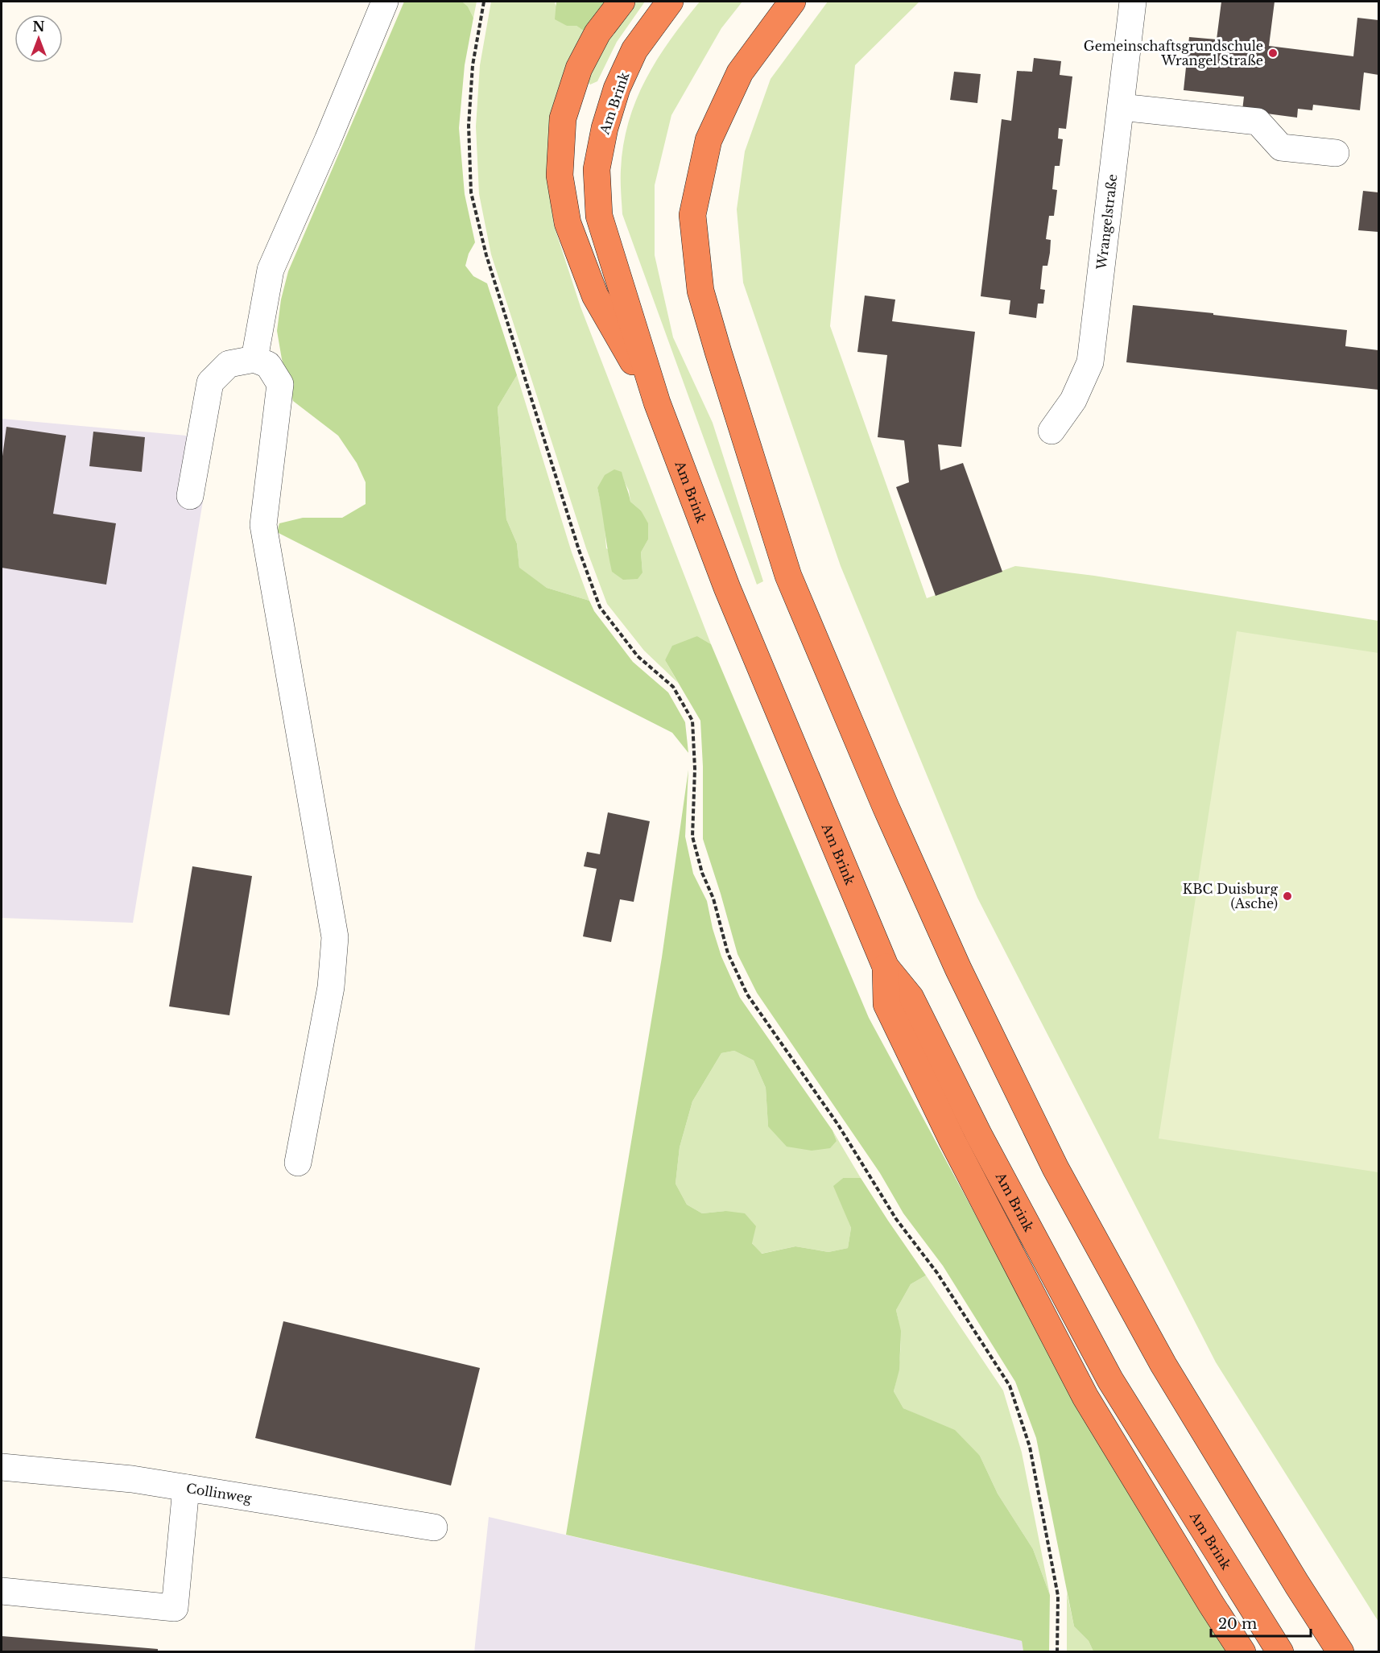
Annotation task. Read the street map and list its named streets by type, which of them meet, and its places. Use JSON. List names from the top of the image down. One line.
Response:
{"streets":{"highway":["Am Brink"],"street":["Wrangelstraße","Collinweg"]},"places":["Gemeinschaftsgrundschule Wrangel Straße","KBC Duisburg (Asche)"],"scale_bar":"20 m","north":"top"}
